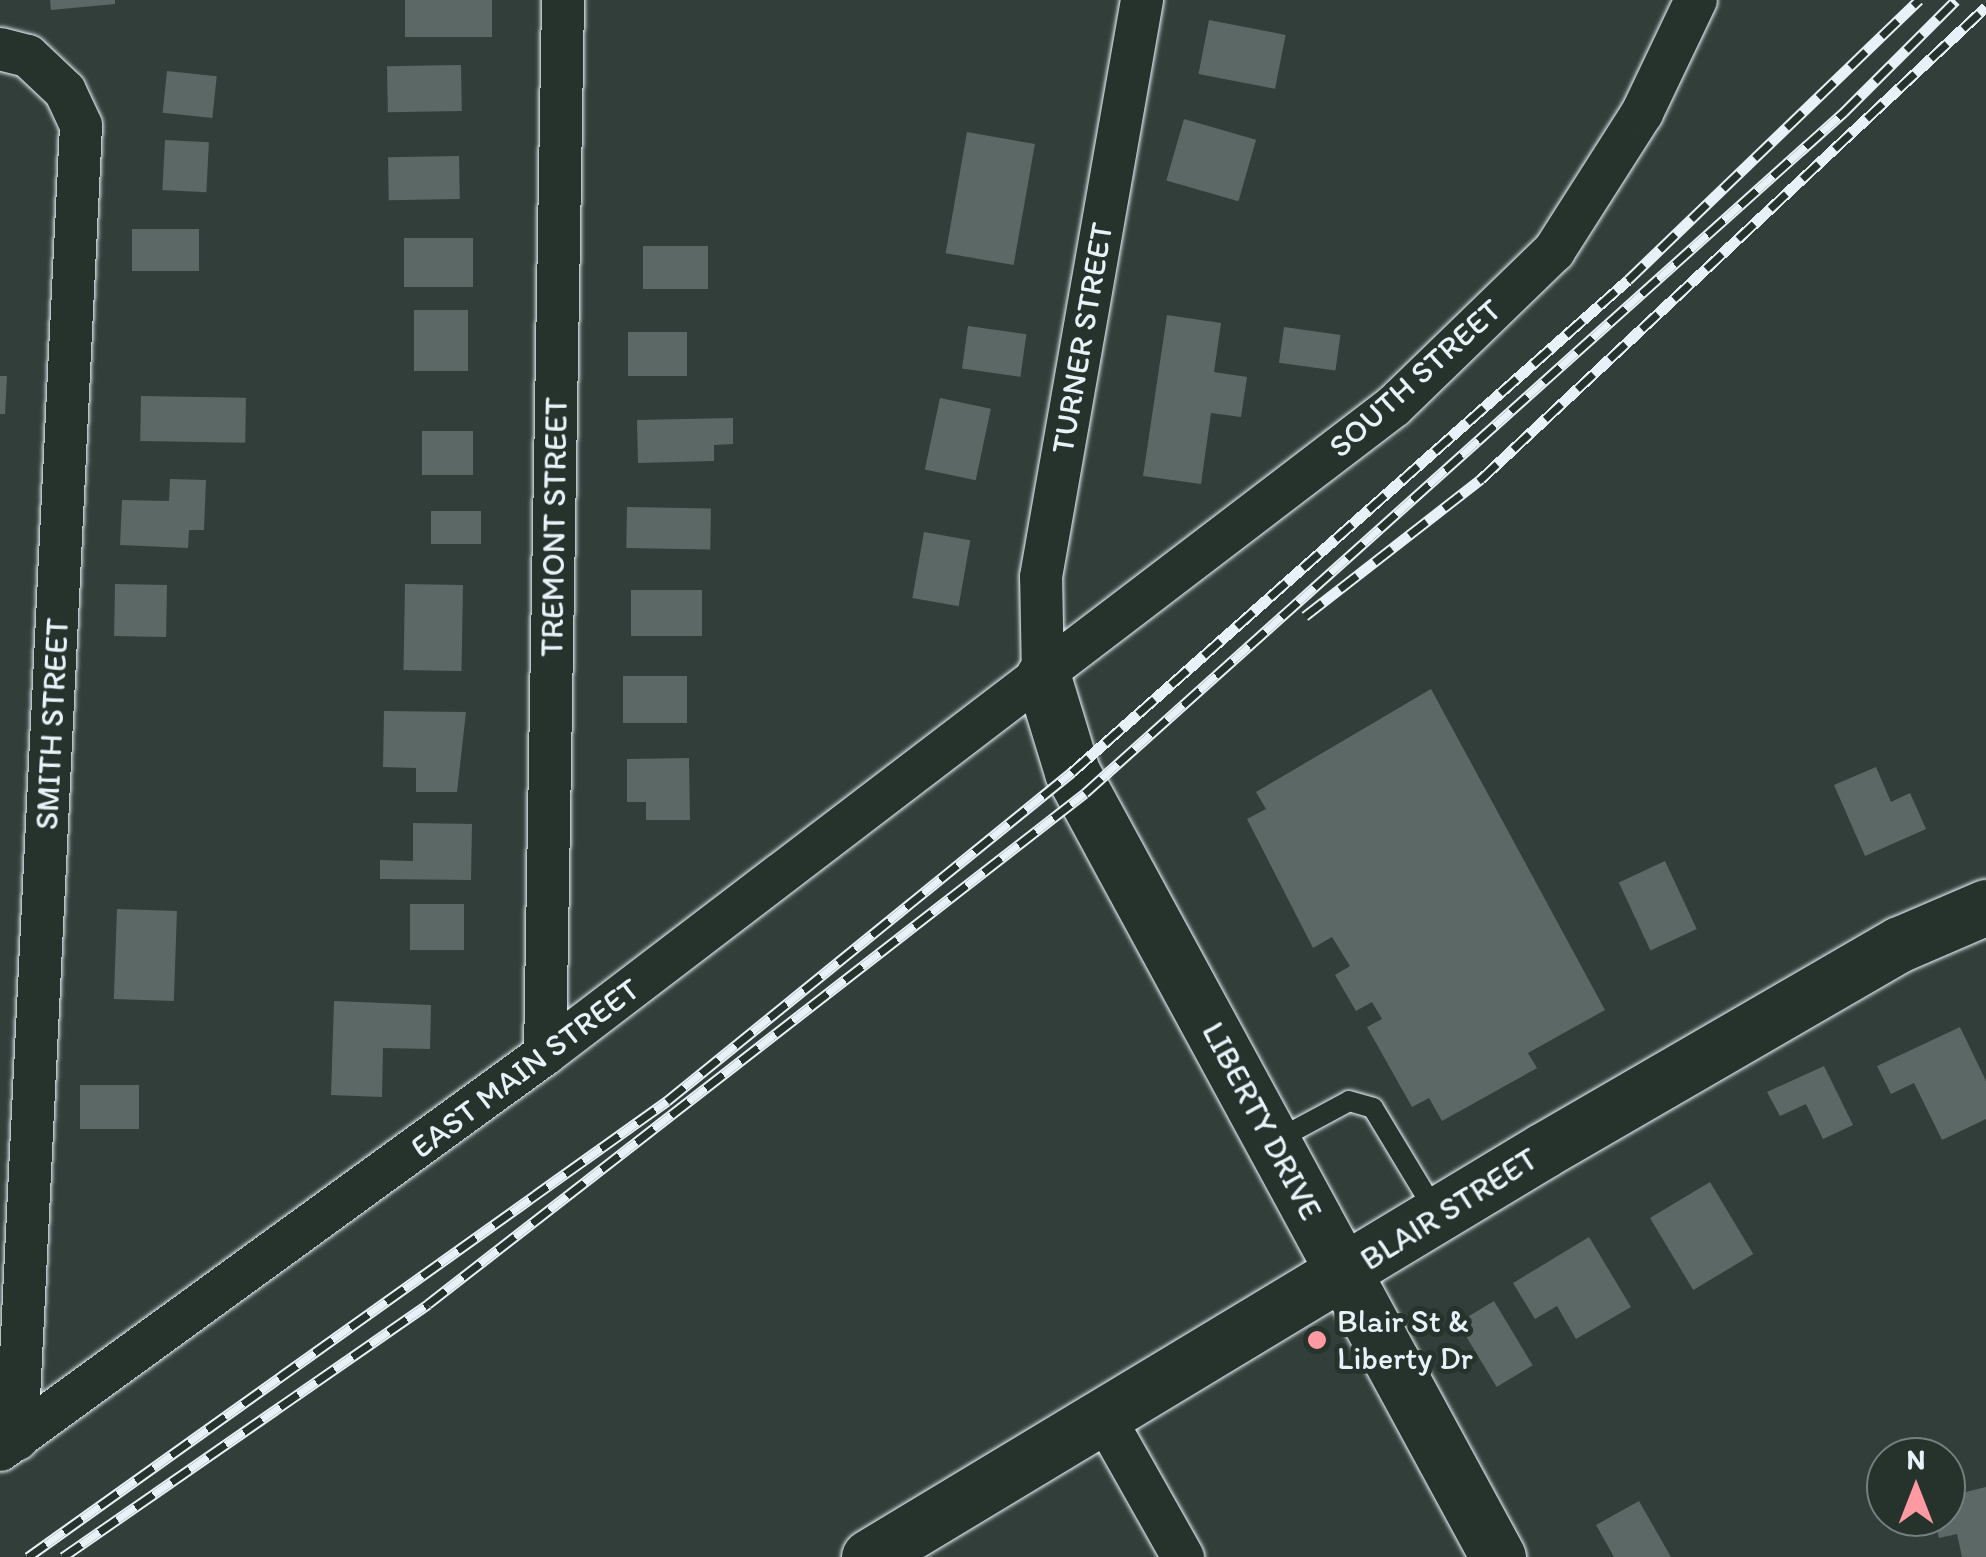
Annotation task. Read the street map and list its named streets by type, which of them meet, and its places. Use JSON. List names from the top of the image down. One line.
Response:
{"streets":{"street":["TURNER STREET","SOUTH STREET","TREMONT STREET","SMITH STREET","EAST MAIN STREET","LIBERTY DRIVE","BLAIR STREET"]},"crossings":[["TURNER STREET","SOUTH STREET"],["TURNER STREET","EAST MAIN STREET"],["TURNER STREET","LIBERTY DRIVE"],["SOUTH STREET","EAST MAIN STREET"],["SOUTH STREET","LIBERTY DRIVE"],["TREMONT STREET","EAST MAIN STREET"],["SMITH STREET","EAST MAIN STREET"],["EAST MAIN STREET","LIBERTY DRIVE"],["LIBERTY DRIVE","BLAIR STREET"]],"places":["Blair St & Liberty Dr"],"north":"top"}
